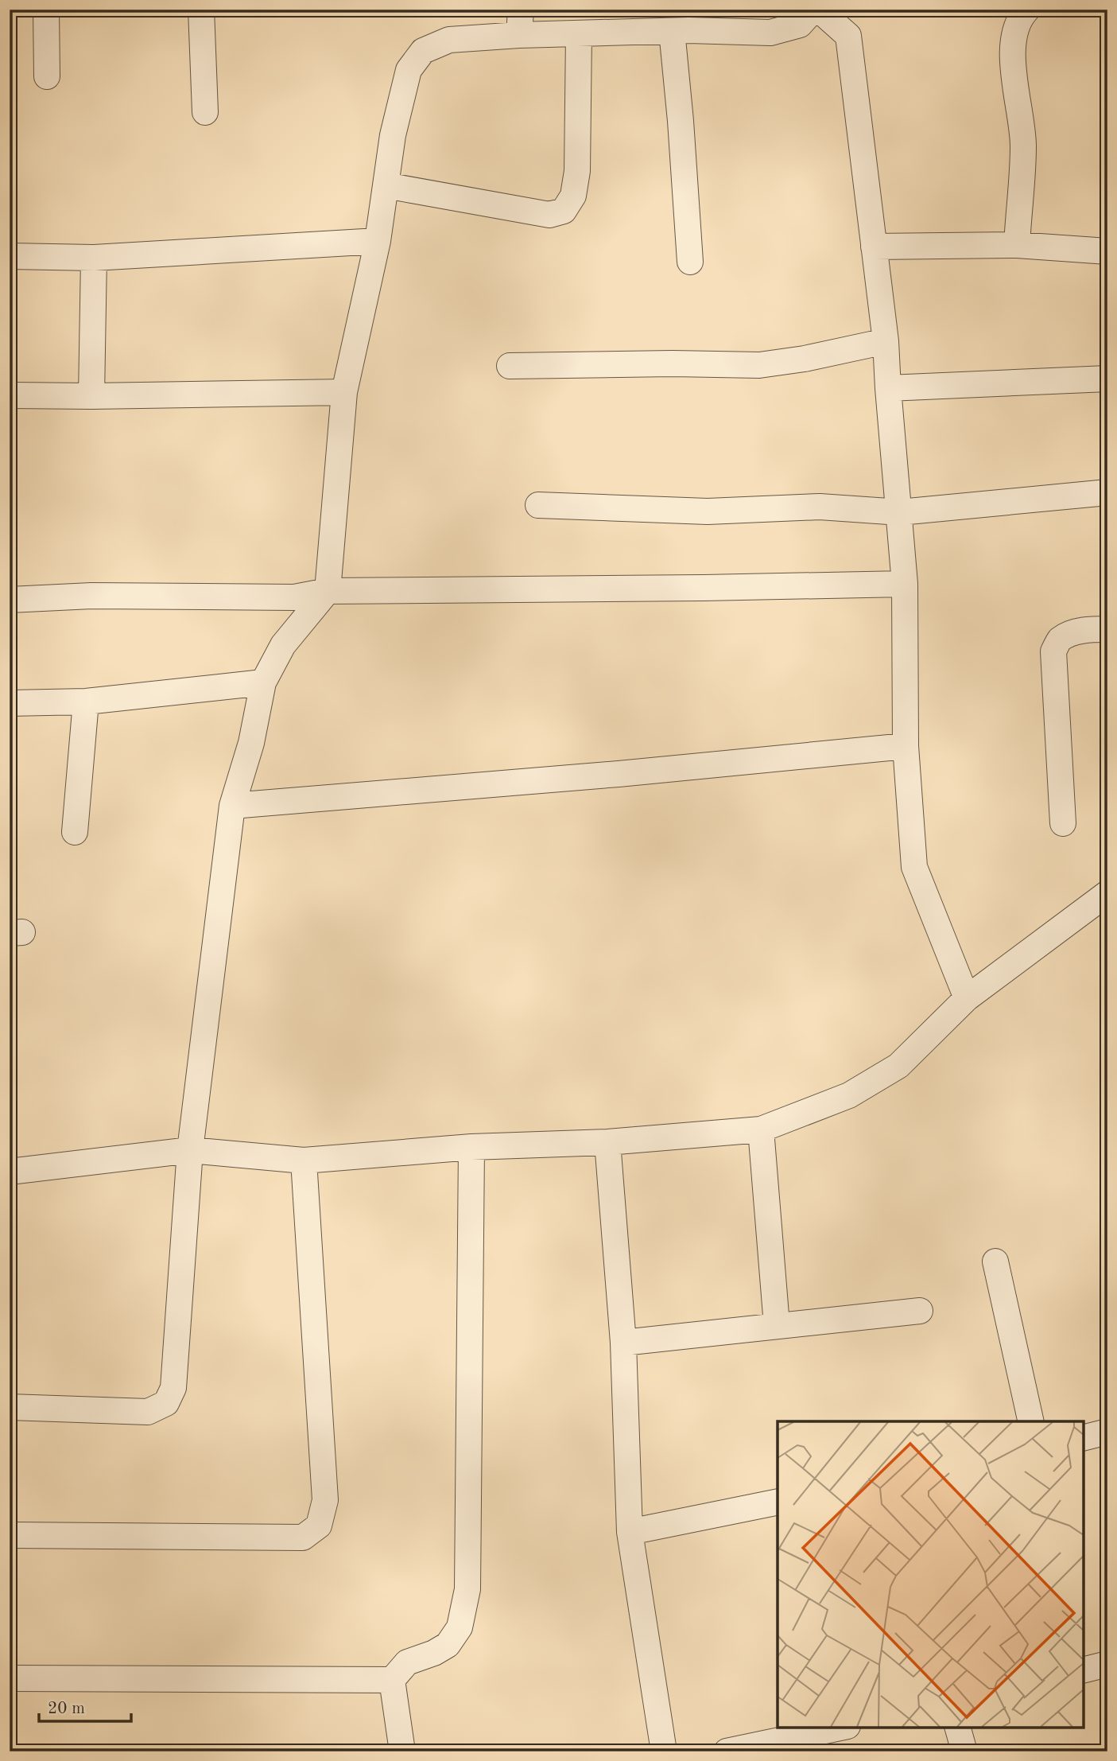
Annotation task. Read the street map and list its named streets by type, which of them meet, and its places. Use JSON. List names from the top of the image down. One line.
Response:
{"scale_bar":"20 m"}
